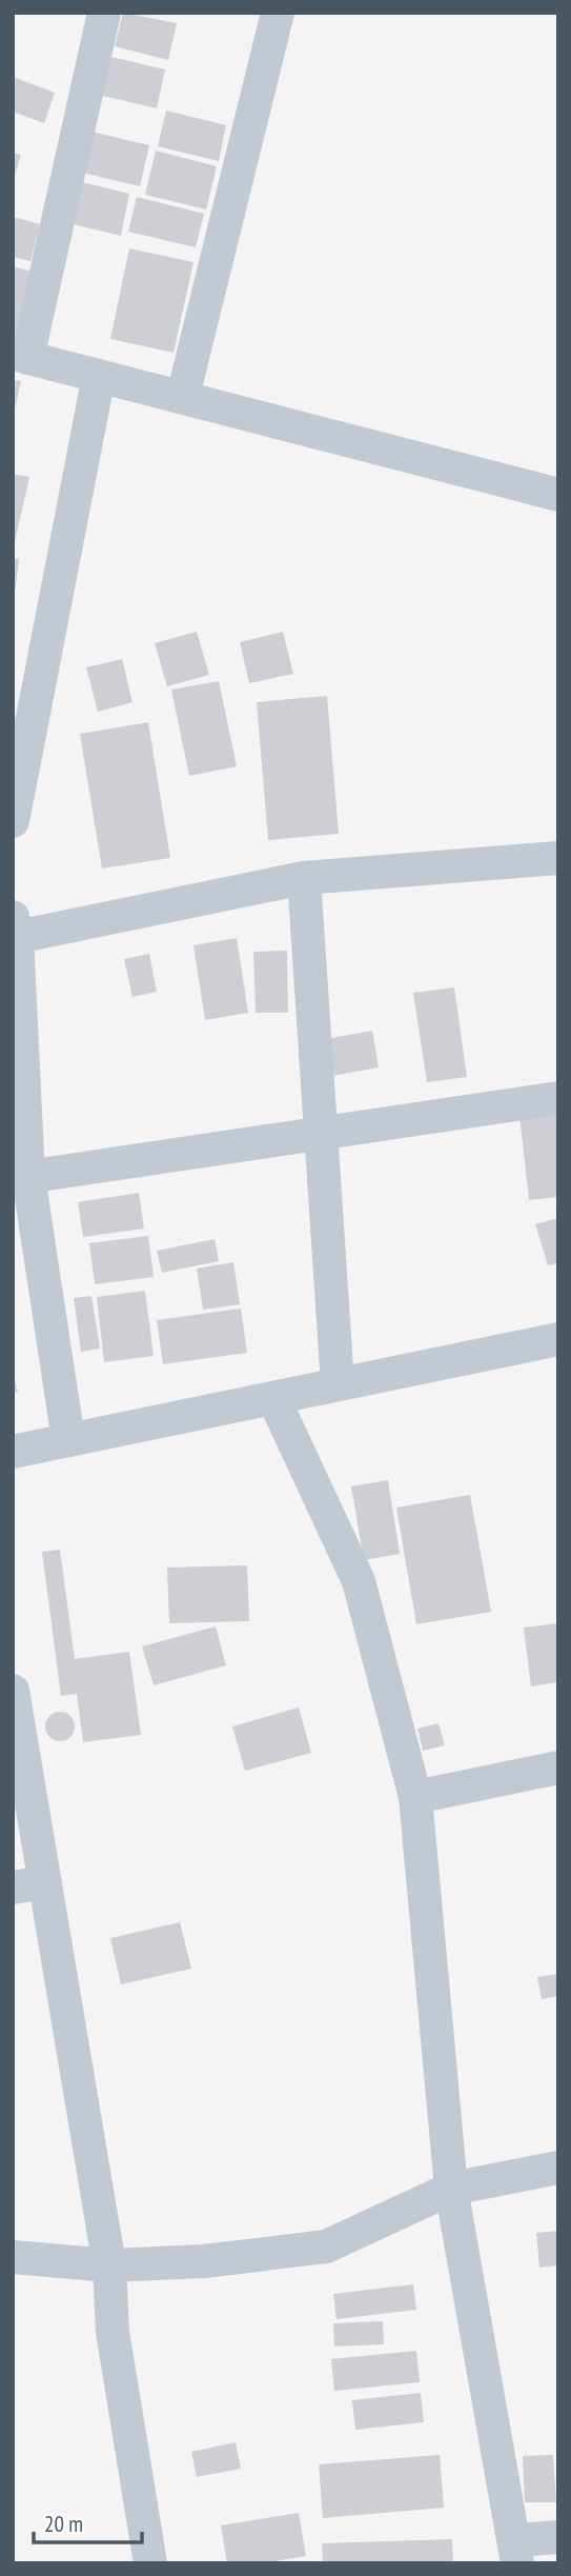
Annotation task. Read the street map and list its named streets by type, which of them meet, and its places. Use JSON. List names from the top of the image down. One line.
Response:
{"scale_bar":"20 m"}
